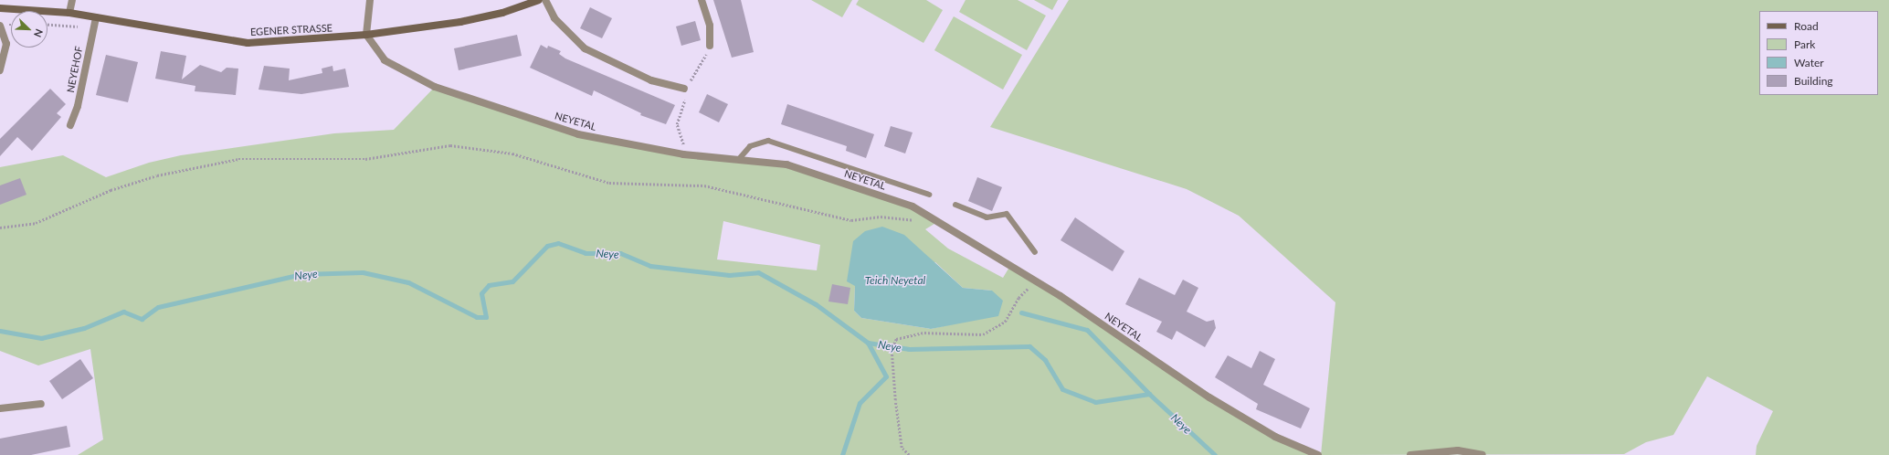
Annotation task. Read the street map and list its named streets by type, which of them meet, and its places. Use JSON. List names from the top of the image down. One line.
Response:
{"streets":{"street":["EGENER STRASSE","NEYEHOF","NEYETAL"]},"crossings":[["EGENER STRASSE","NEYEHOF"],["EGENER STRASSE","NEYETAL"]],"water":["Neye","Teich Neyetal"],"legend":["Road","Park","Water","Building"],"north":"bottom right"}
